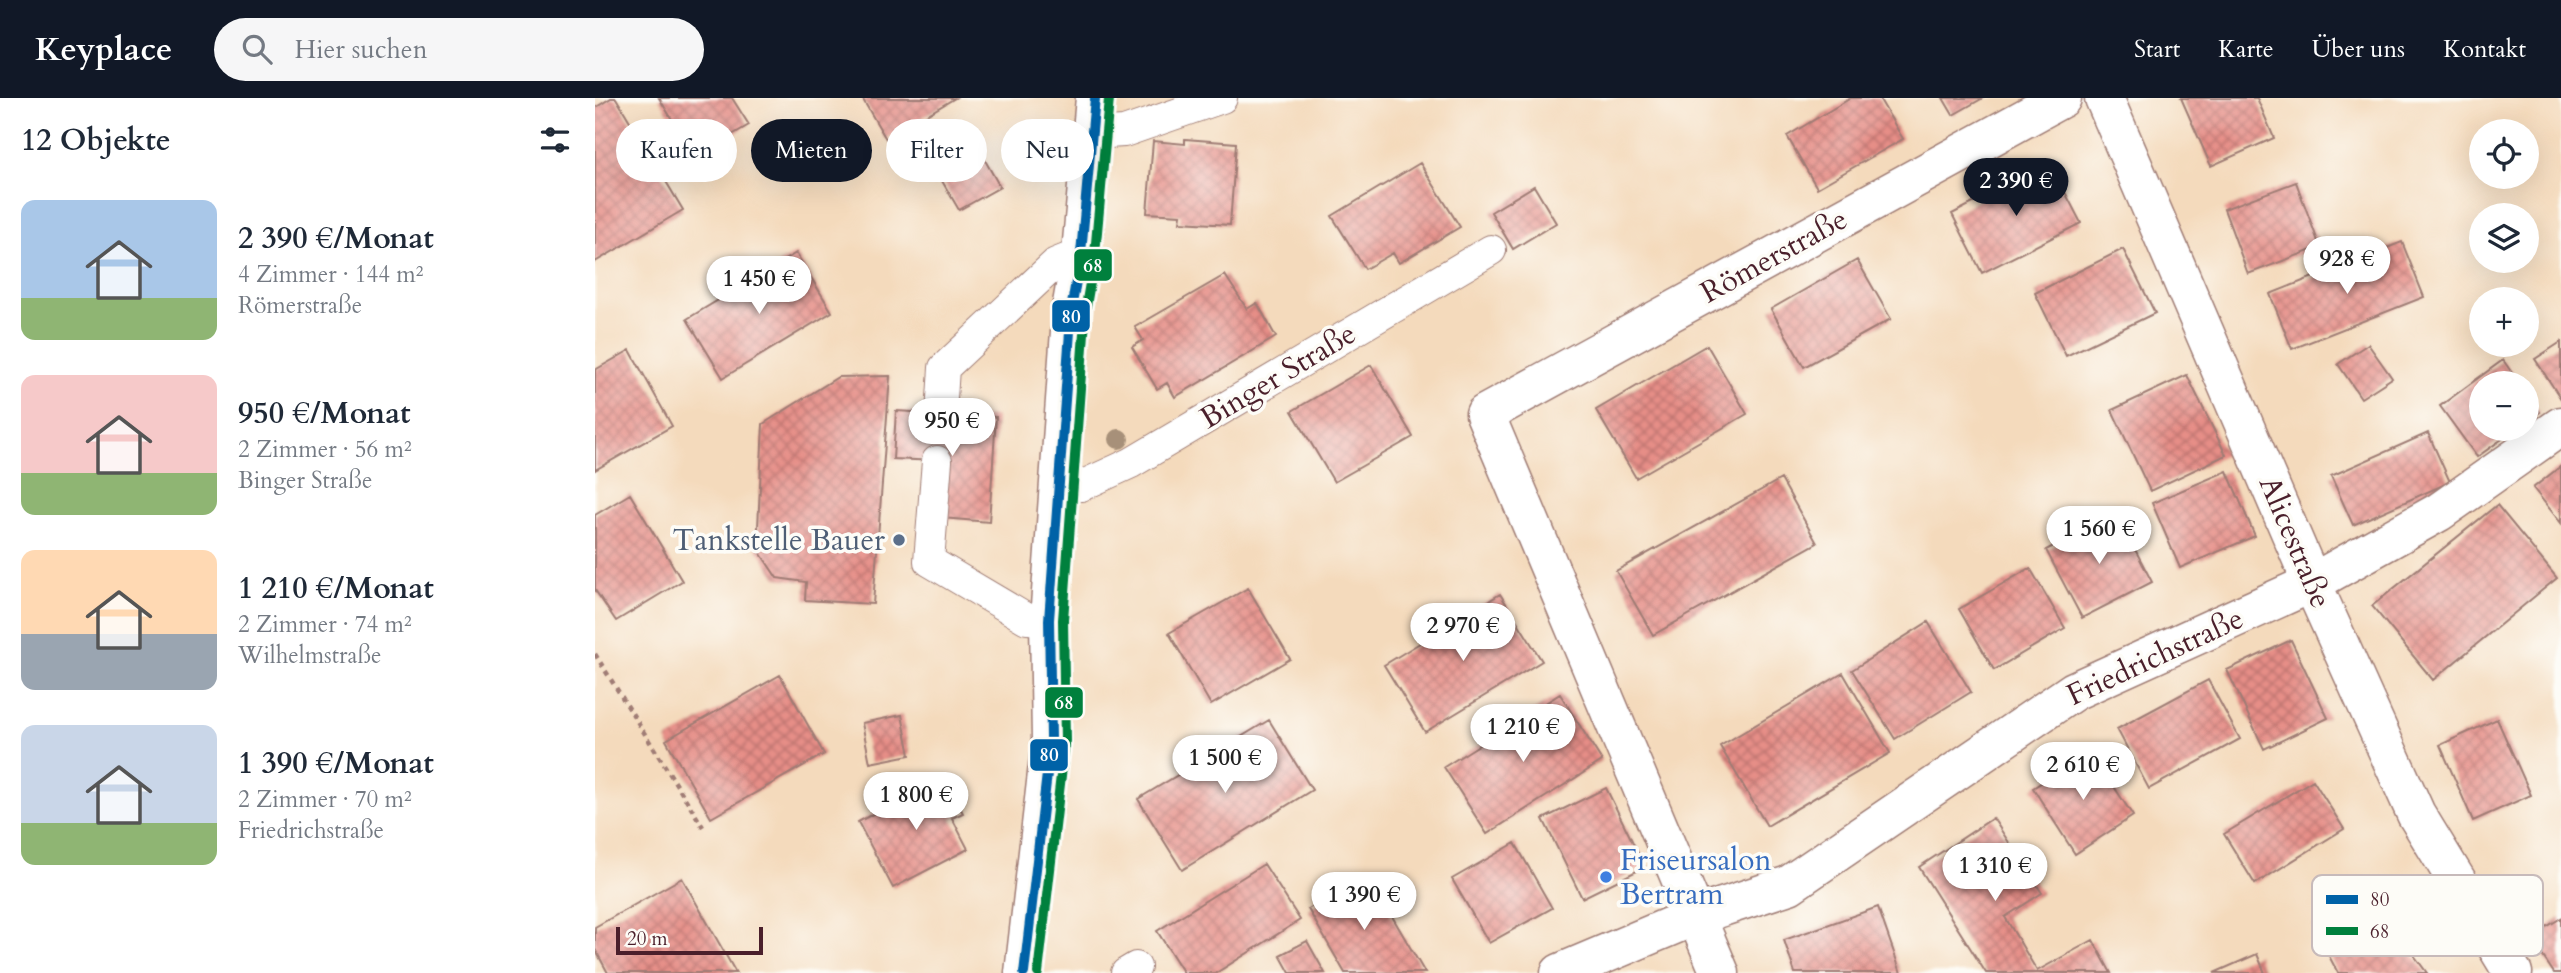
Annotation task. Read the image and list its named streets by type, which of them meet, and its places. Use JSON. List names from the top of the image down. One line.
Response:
{"streets":{"street":["Römerstraße","Alicestraße","Friedrichstraße"],"lane":["Binger Straße"]},"crossings":[["Römerstraße","Friedrichstraße"],["Alicestraße","Friedrichstraße"]],"places":["Tankstelle Bauer","Friseursalon Bertram"],"lines":["transit line 80","transit line 68"],"legend":["80","68"],"scale_bar":"20 m","page":{"header":"Keyplace","search":"Hier suchen","nav":["Start","Karte","Über uns","Kontakt"],"heading":"12 Objekte","map_buttons":["+","−"],"chip":["Kaufen","Mieten","Filter","Neu"],"price":["2 390 €","928 €","1 450 €","950 €","1 560 €","2 970 €","1 210 €","1 500 €","2 610 €","1 800 €","1 310 €","1 390 €"],"list":[{"name":"2 390 €/Monat","note":"4 Zimmer · 144 m² · Römerstraße"},{"name":"950 €/Monat","note":"2 Zimmer · 56 m² · Binger Straße"},{"name":"1 210 €/Monat","note":"2 Zimmer · 74 m² · Wilhelmstraße"},{"name":"1 390 €/Monat","note":"2 Zimmer · 70 m² · Friedrichstraße"}],"scale":"20 m"}}
